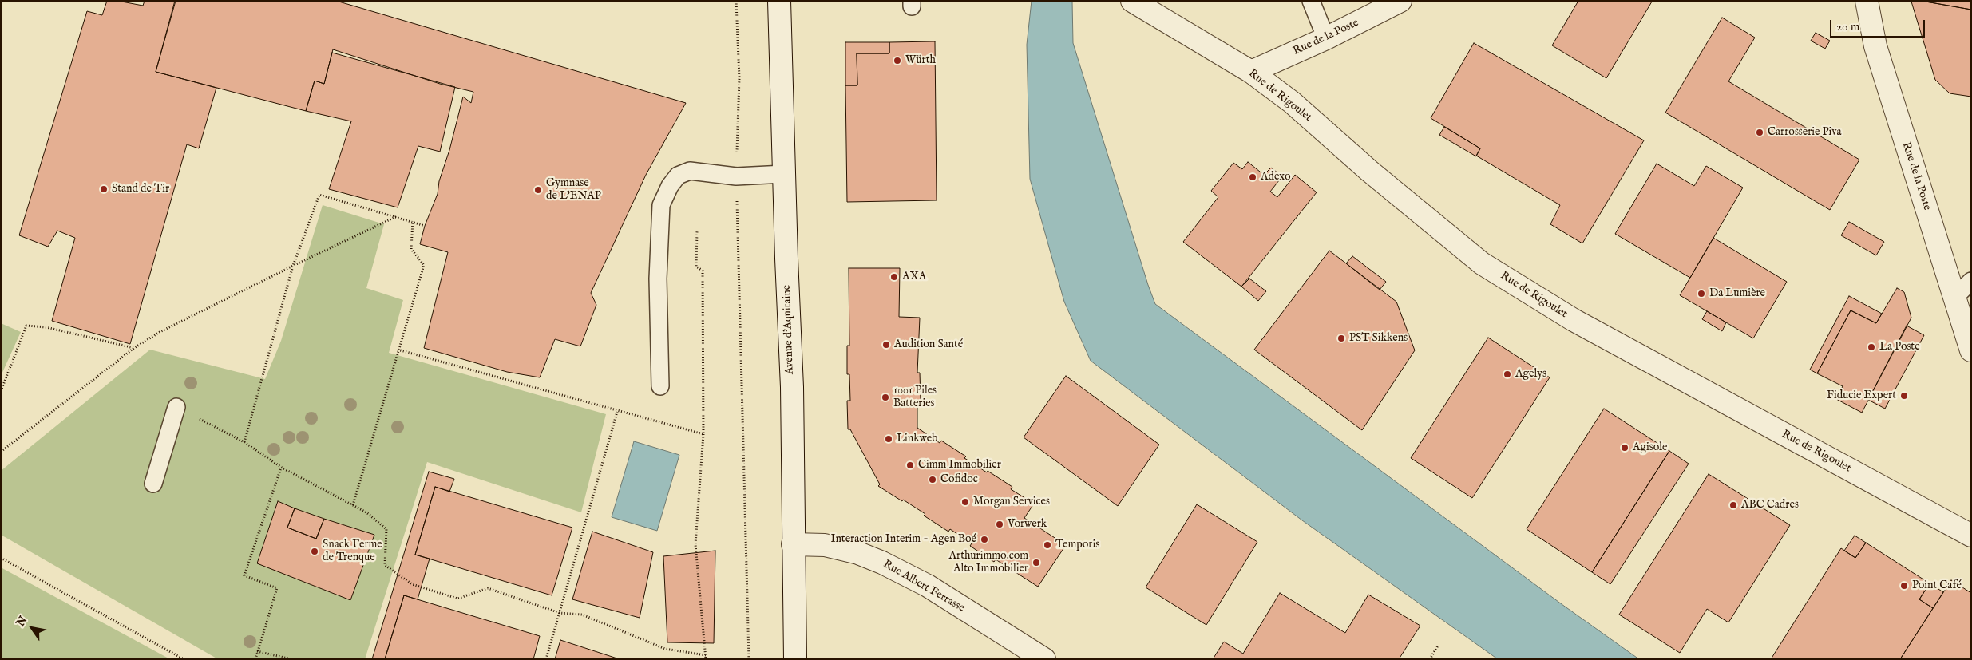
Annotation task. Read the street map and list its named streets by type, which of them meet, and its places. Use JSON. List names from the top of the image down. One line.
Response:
{"streets":{"street":["Rue de la Poste","Rue de Rigoulet","Avenue d'Aquitaine","Rue Albert Ferrasse"]},"crossings":[["Rue de la Poste","Rue de Rigoulet"],["Avenue d'Aquitaine","Rue Albert Ferrasse"]],"places":["Würth","Carrosserie Piva","Adexo","Stand de Tir","Gymnase de L'ENAP","AXA","Da Lumière","PST Sikkens","Audition Santé","La Poste","Agelys","Fiducie Expert","1001 Piles Batteries","Linkweb","Agisole","Cimm Immobilier","Cofidoc","Morgan Services","ABC Cadres","Vorwerk","Interaction Interim - Agen Boé","Temporis","Snack Ferme de Trenque","Arthurimmo.com Alto Immobilier","Point Café"],"scale_bar":"20 m","north":"top left"}
